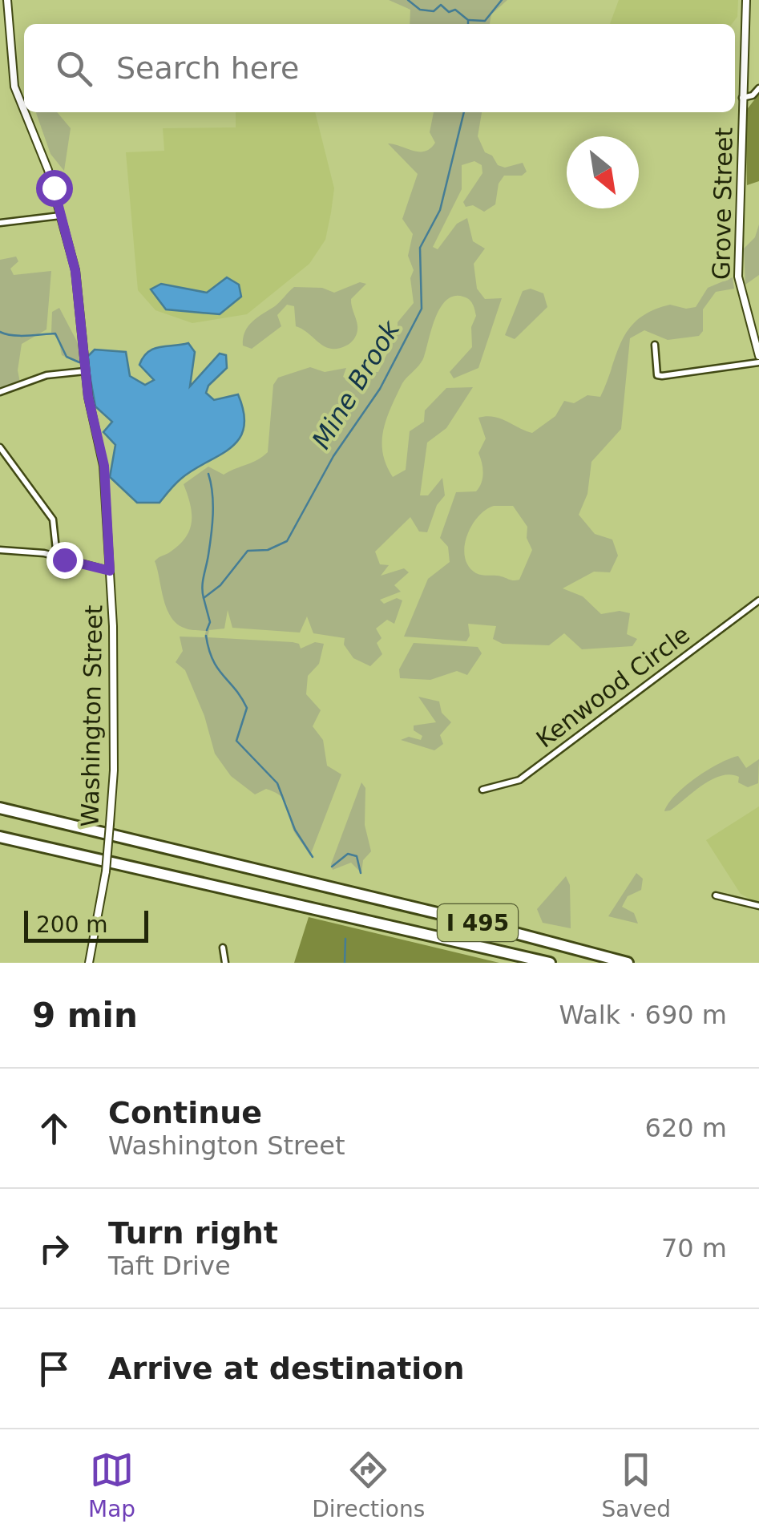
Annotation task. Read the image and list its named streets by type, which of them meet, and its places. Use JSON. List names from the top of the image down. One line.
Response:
{"streets":{"highway":["I 495"],"main road":["Grove Street","Washington Street"],"street":["Kenwood Circle"]},"water":["Mine Brook"],"scale_bar":"200 m","north":"bottom right","page":{"search":"Search here","scale":"200 m","heading":["9 min","Walk · 690 m"],"list":[["Continue","Washington Street","620 m"],["Turn right","Taft Drive","70 m"],"Arrive at destination"],"nav":["Map","Directions","Saved"]}}
